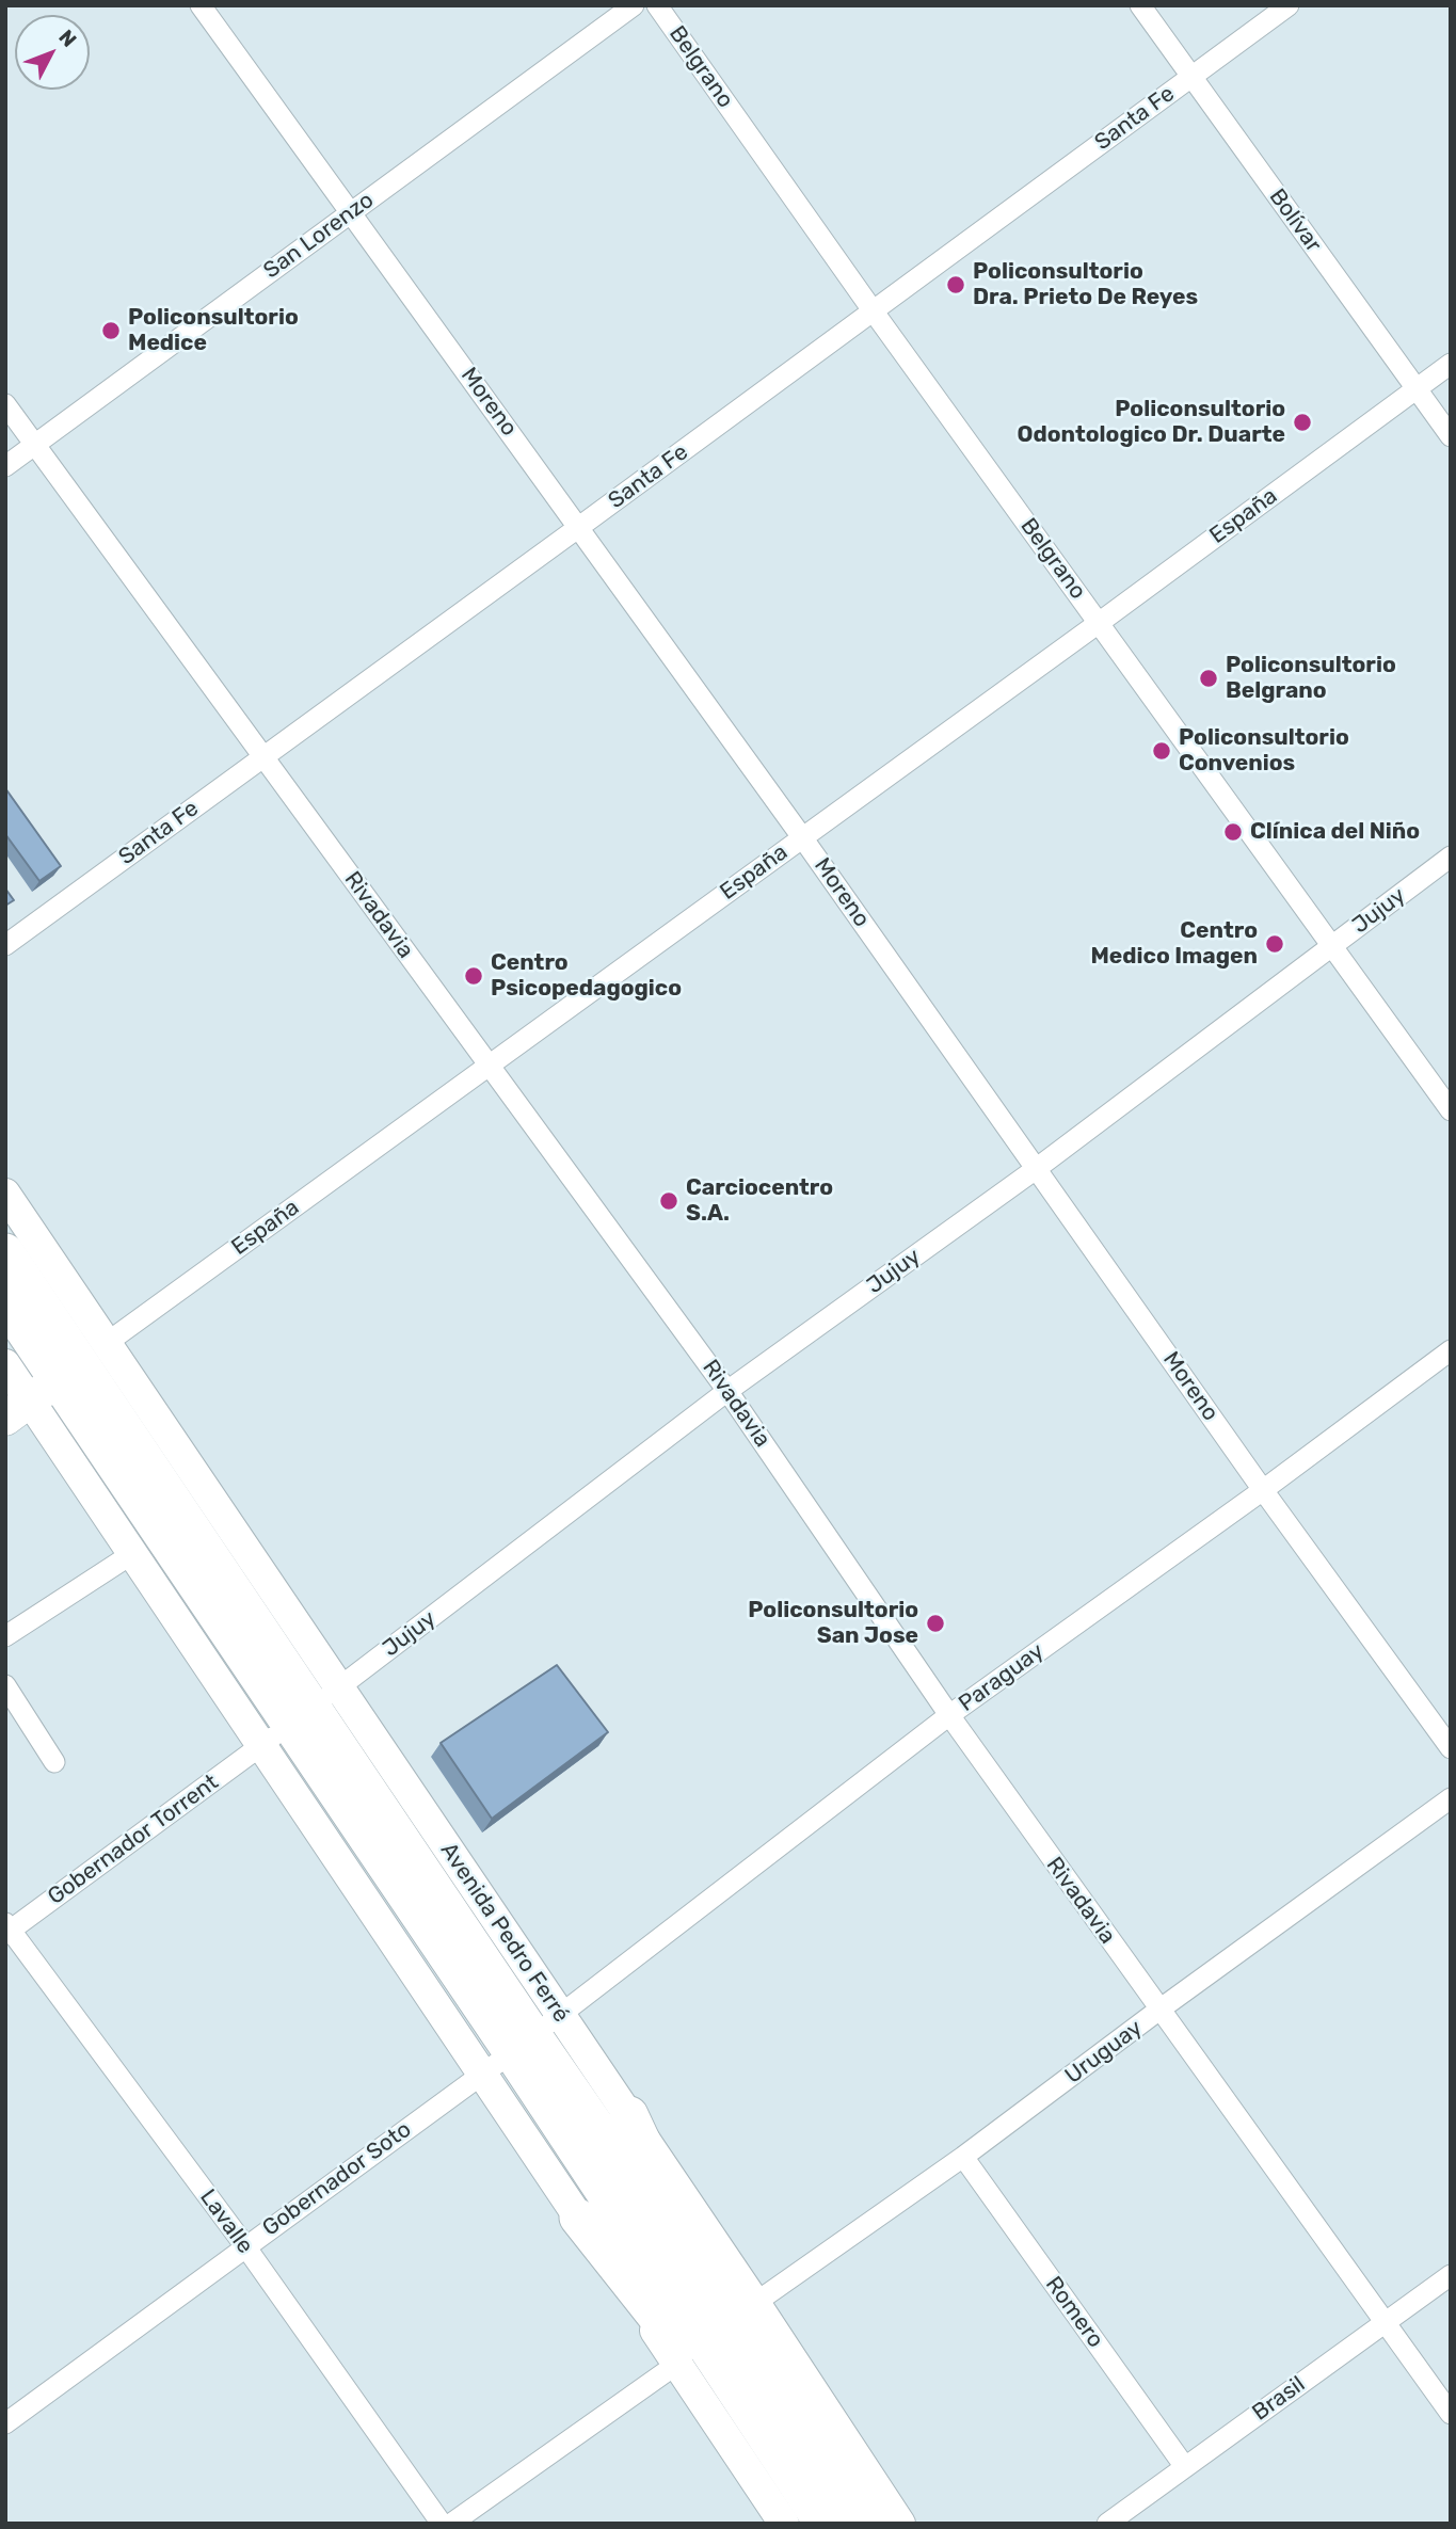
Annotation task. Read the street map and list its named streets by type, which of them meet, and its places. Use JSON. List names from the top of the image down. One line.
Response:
{"streets":{"highway":["Avenida Pedro Ferré"],"street":["Belgrano","Santa Fe","Bolívar","San Lorenzo","Moreno","España","Jujuy","Rivadavia","Paraguay","Gobernador Torrent","Uruguay","Gobernador Soto","Lavalle","Romero","Brasil"]},"crossings":[["Belgrano","Santa Fe"],["Belgrano","España"],["Belgrano","Jujuy"],["Santa Fe","Bolívar"],["Santa Fe","Moreno"],["Santa Fe","Rivadavia"],["Bolívar","España"],["San Lorenzo","Moreno"],["San Lorenzo","Rivadavia"],["Moreno","España"],["Moreno","Jujuy"],["Moreno","Paraguay"],["España","Rivadavia"],["España","Avenida Pedro Ferré"],["Jujuy","Rivadavia"],["Jujuy","Gobernador Torrent"],["Jujuy","Avenida Pedro Ferré"],["Rivadavia","Paraguay"],["Rivadavia","Uruguay"],["Rivadavia","Brasil"],["Paraguay","Avenida Pedro Ferré"],["Paraguay","Gobernador Soto"],["Gobernador Torrent","Avenida Pedro Ferré"],["Gobernador Torrent","Lavalle"],["Avenida Pedro Ferré","Uruguay"],["Avenida Pedro Ferré","Gobernador Soto"],["Uruguay","Romero"],["Gobernador Soto","Lavalle"],["Romero","Brasil"]],"places":["Policonsultorio Dra. Prieto De Reyes","Policonsultorio Medice","Policonsultorio Odontologico Dr. Duarte","Policonsultorio Belgrano","Policonsultorio Convenios","Clínica del Niño","Centro Medico Imagen","Centro Psicopedagogico","Carciocentro S.A.","Policonsultorio San Jose"],"north":"top right"}
